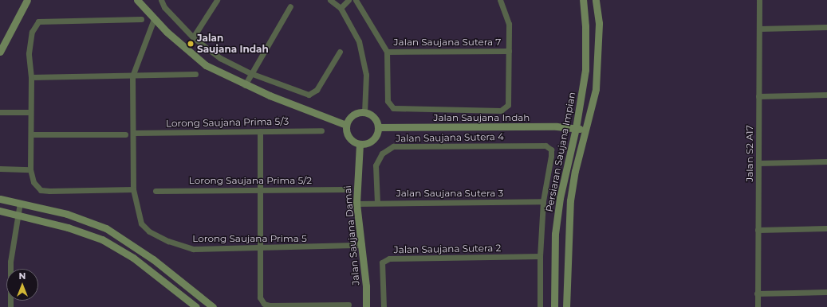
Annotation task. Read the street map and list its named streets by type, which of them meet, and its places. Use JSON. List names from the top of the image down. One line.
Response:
{"streets":{"street":["Jalan Saujana Sutera 7","Jalan Saujana Indah","Lorong Saujana Prima 5/3","Jalan Saujana Sutera 4","Persiaran Saujana Impian","Jalan S2 A17","Lorong Saujana Prima 5/2","Jalan Saujana Sutera 3","Jalan Saujana Damai","Lorong Saujana Prima 5","Jalan Saujana Sutera 2"]},"crossings":[["Jalan Saujana Indah","Persiaran Saujana Impian"],["Jalan Saujana Indah","Jalan Saujana Damai"],["Lorong Saujana Prima 5/3","Lorong Saujana Prima 5"],["Jalan Saujana Sutera 4","Jalan Saujana Sutera 3"],["Jalan Saujana Sutera 3","Jalan Saujana Damai"],["Jalan Saujana Damai","Lorong Saujana Prima 5"]],"places":["Jalan Saujana Indah"],"north":"top"}
